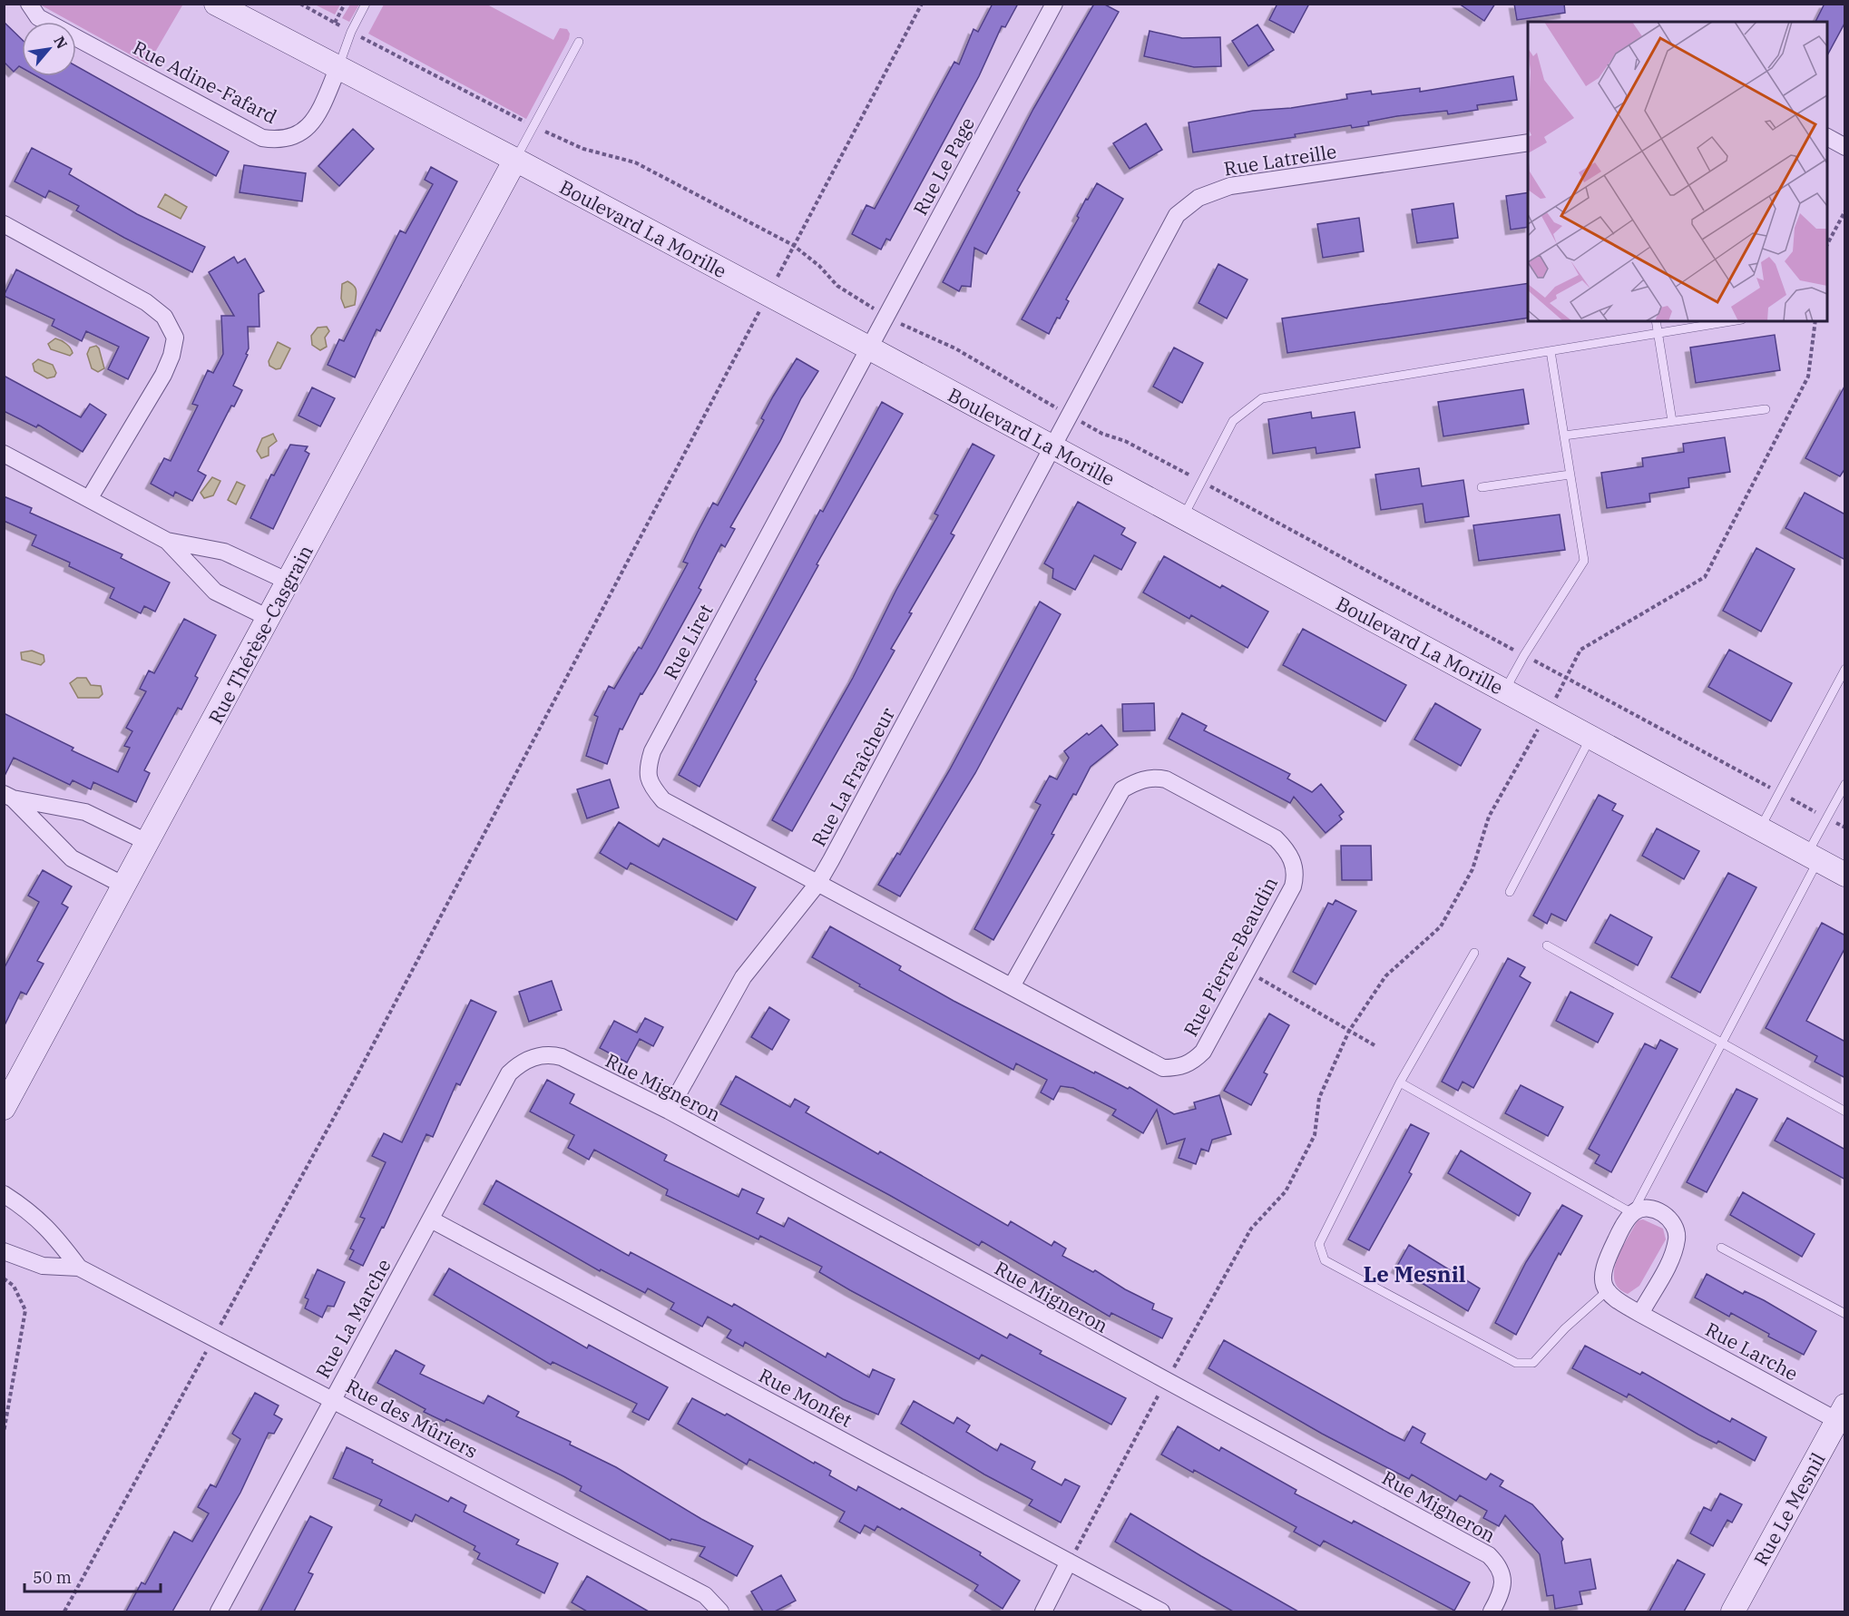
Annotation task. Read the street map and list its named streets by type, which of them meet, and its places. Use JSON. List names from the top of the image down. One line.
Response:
{"streets":{"street":["Rue Adine-Fafard","Rue Latreille","Rue Le Page","Boulevard La Morille","Rue Thérèse-Casgrain","Rue Liret","Rue La Fraîcheur","Rue Pierre-Beaudin","Rue Migneron","Rue La Marche","Rue Larche","Rue Monfet","Rue des Mûriers","Rue Le Mesnil"]},"crossings":[["Rue Adine-Fafard","Boulevard La Morille"],["Rue Latreille","Boulevard La Morille"],["Rue Latreille","Rue La Fraîcheur"],["Rue Le Page","Boulevard La Morille"],["Rue Le Page","Rue Liret"],["Boulevard La Morille","Rue Thérèse-Casgrain"],["Boulevard La Morille","Rue Liret"],["Boulevard La Morille","Rue La Fraîcheur"],["Rue Liret","Rue La Fraîcheur"],["Rue Liret","Rue Pierre-Beaudin"],["Rue La Fraîcheur","Rue Pierre-Beaudin"],["Rue La Fraîcheur","Rue Migneron"],["Rue Migneron","Rue La Marche"],["Rue La Marche","Rue Monfet"],["Rue La Marche","Rue des Mûriers"],["Rue Larche","Rue Le Mesnil"]],"districts":["Le Mesnil"],"scale_bar":"50 m","north":"top right"}
